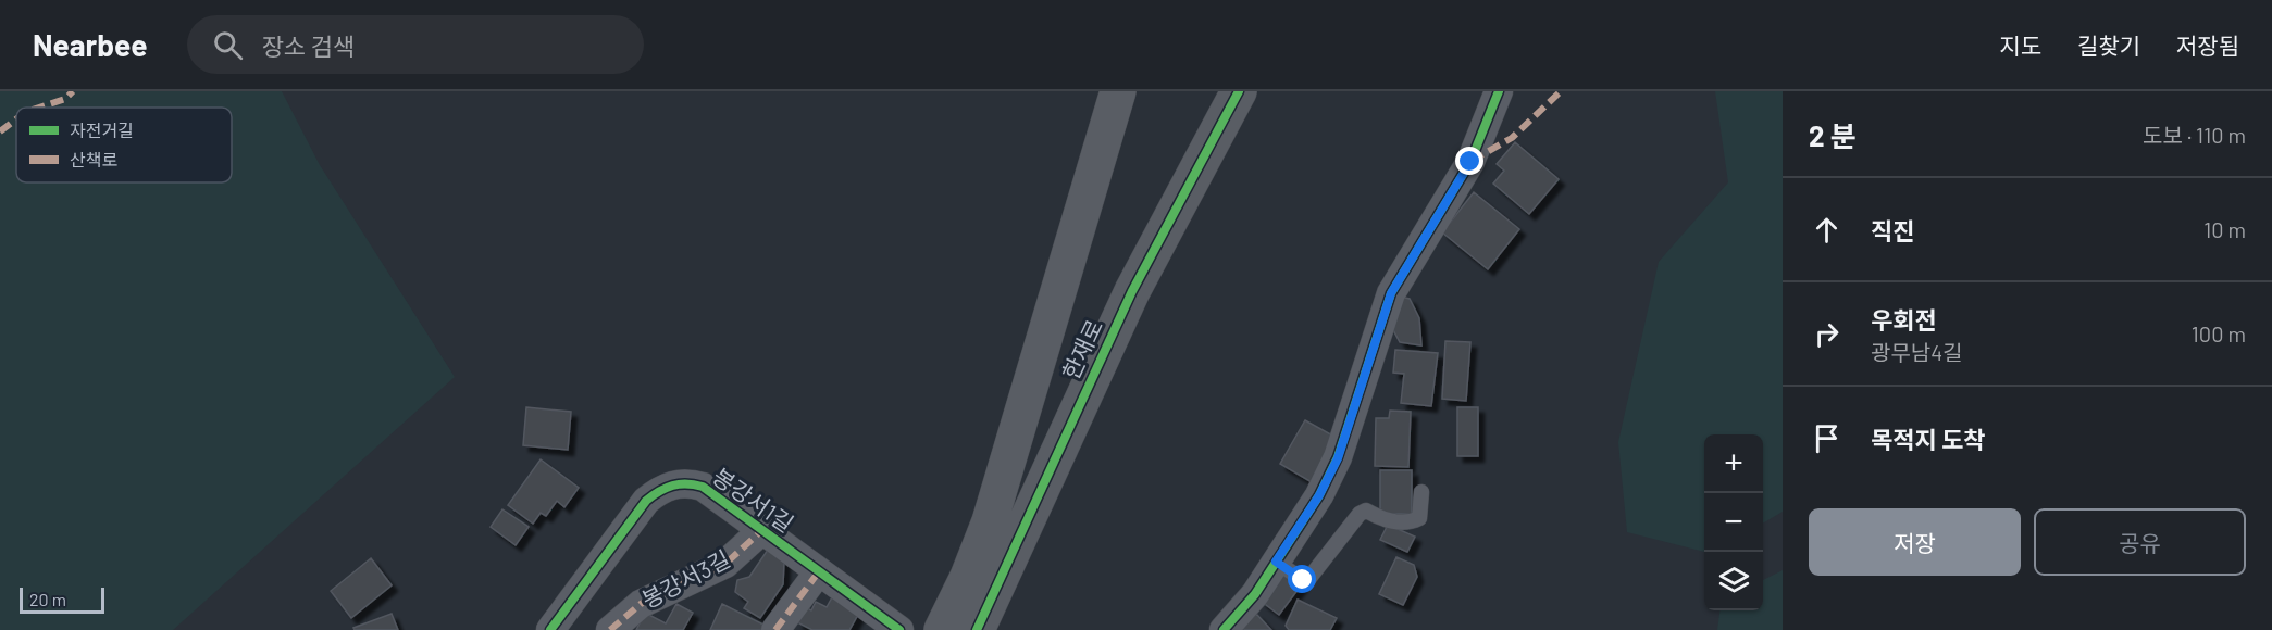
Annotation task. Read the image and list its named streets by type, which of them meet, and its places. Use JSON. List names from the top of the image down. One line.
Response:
{"streets":{"street":["한재로","봉강서1길","봉강서3길"]},"crossings":[["봉강서1길","봉강서3길"]],"legend":["자전거길","산책로"],"scale_bar":"20 m","page":{"header":"Nearbee","search":"장소 검색","nav":["지도","길찾기","저장됨"],"heading":["2 분","도보 · 110 m"],"list":[["직진","10 m"],["우회전","광무남4길","100 m"],"목적지 도착"],"map_buttons":["+","−"],"buttons":["저장","공유"],"scale":"20 m"}}
